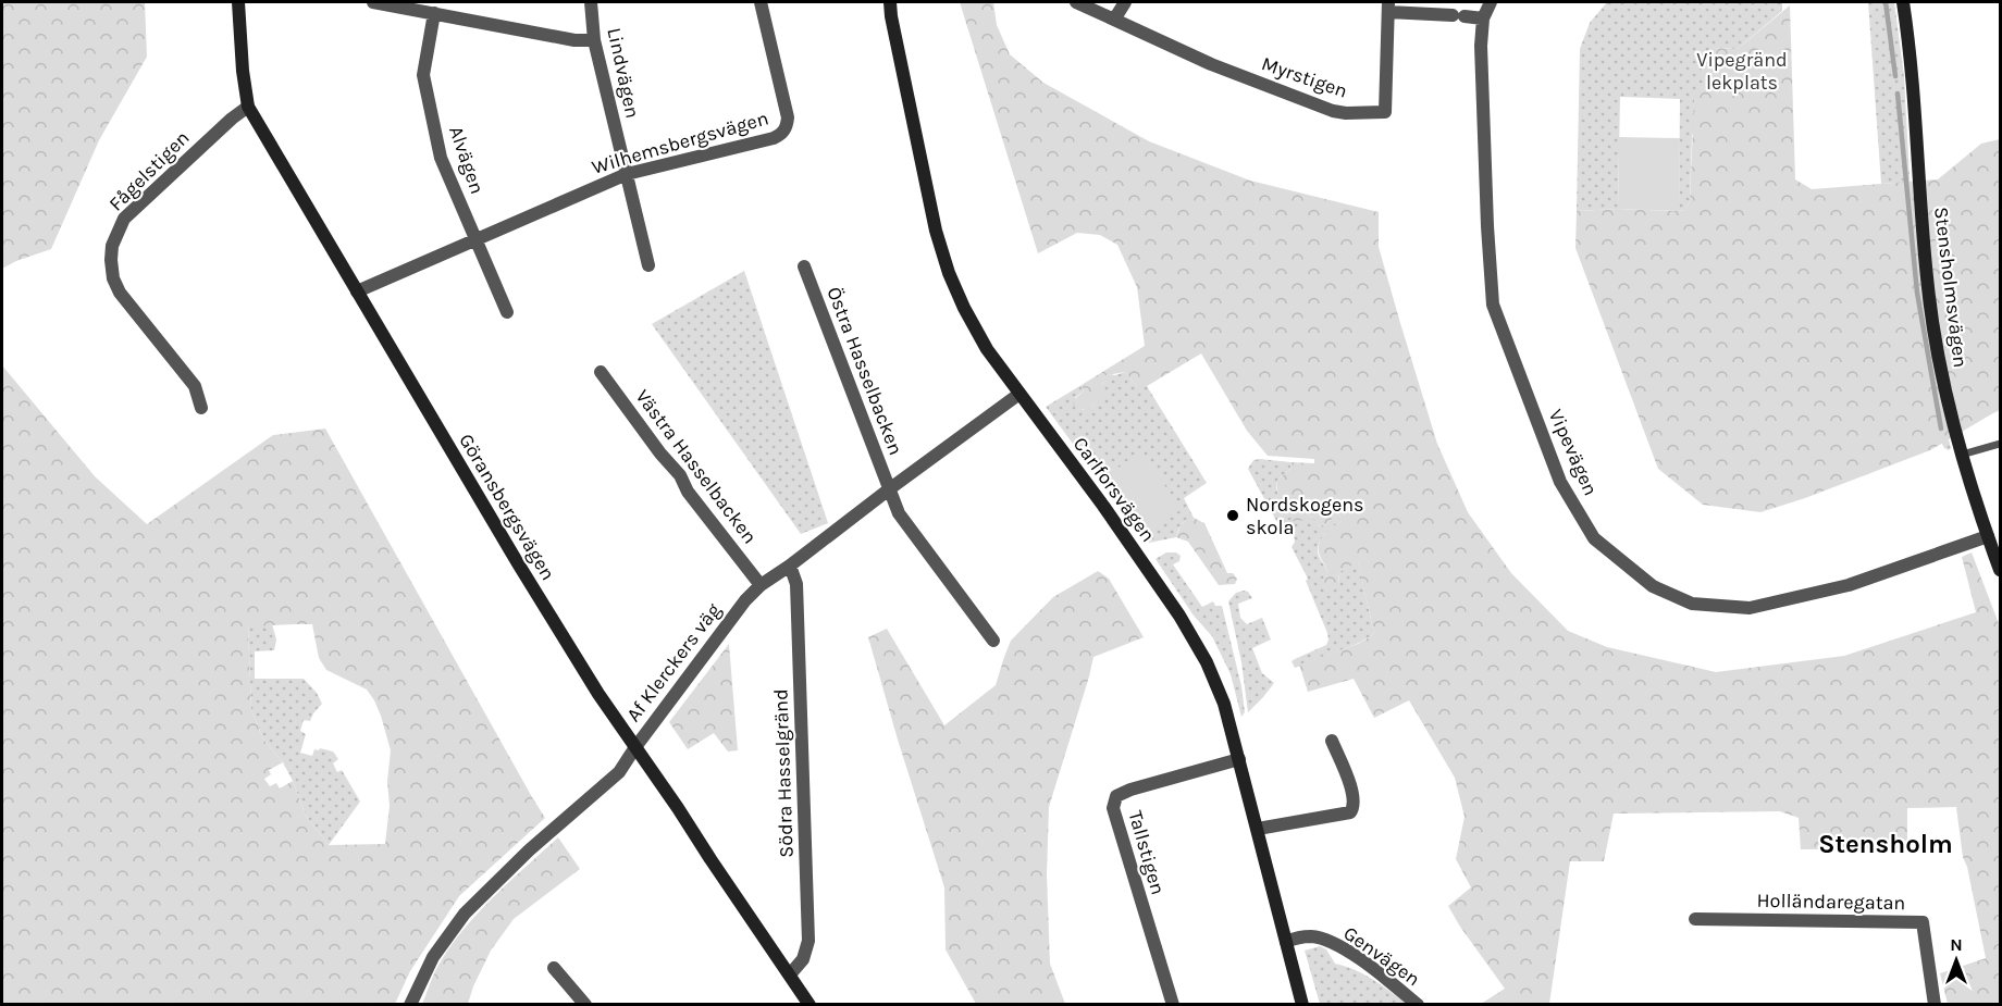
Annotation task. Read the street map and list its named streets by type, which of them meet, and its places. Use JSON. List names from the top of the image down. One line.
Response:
{"streets":{"street":["Lindvägen","Myrstigen","Wilhemsbergsvägen","Alvägen","Fågelstigen","Stensholmsvägen","Östra Hasselbacken","Vipevägen","Västra Hasselbacken","Carlforsvägen","Göransbergsvägen","Af Klerckers väg","Södra Hasselgränd","Tallstigen","Holländaregatan","Genvägen"]},"crossings":[["Lindvägen","Wilhemsbergsvägen"],["Wilhemsbergsvägen","Alvägen"],["Wilhemsbergsvägen","Göransbergsvägen"],["Fågelstigen","Göransbergsvägen"],["Stensholmsvägen","Vipevägen"],["Östra Hasselbacken","Af Klerckers väg"],["Västra Hasselbacken","Af Klerckers väg"],["Carlforsvägen","Af Klerckers väg"],["Carlforsvägen","Tallstigen"],["Carlforsvägen","Genvägen"],["Göransbergsvägen","Af Klerckers väg"],["Göransbergsvägen","Södra Hasselgränd"],["Af Klerckers väg","Södra Hasselgränd"]],"districts":["Stensholm"],"parks":["Vipegränd lekplats"],"places":["Nordskogens skola"],"north":"top"}
